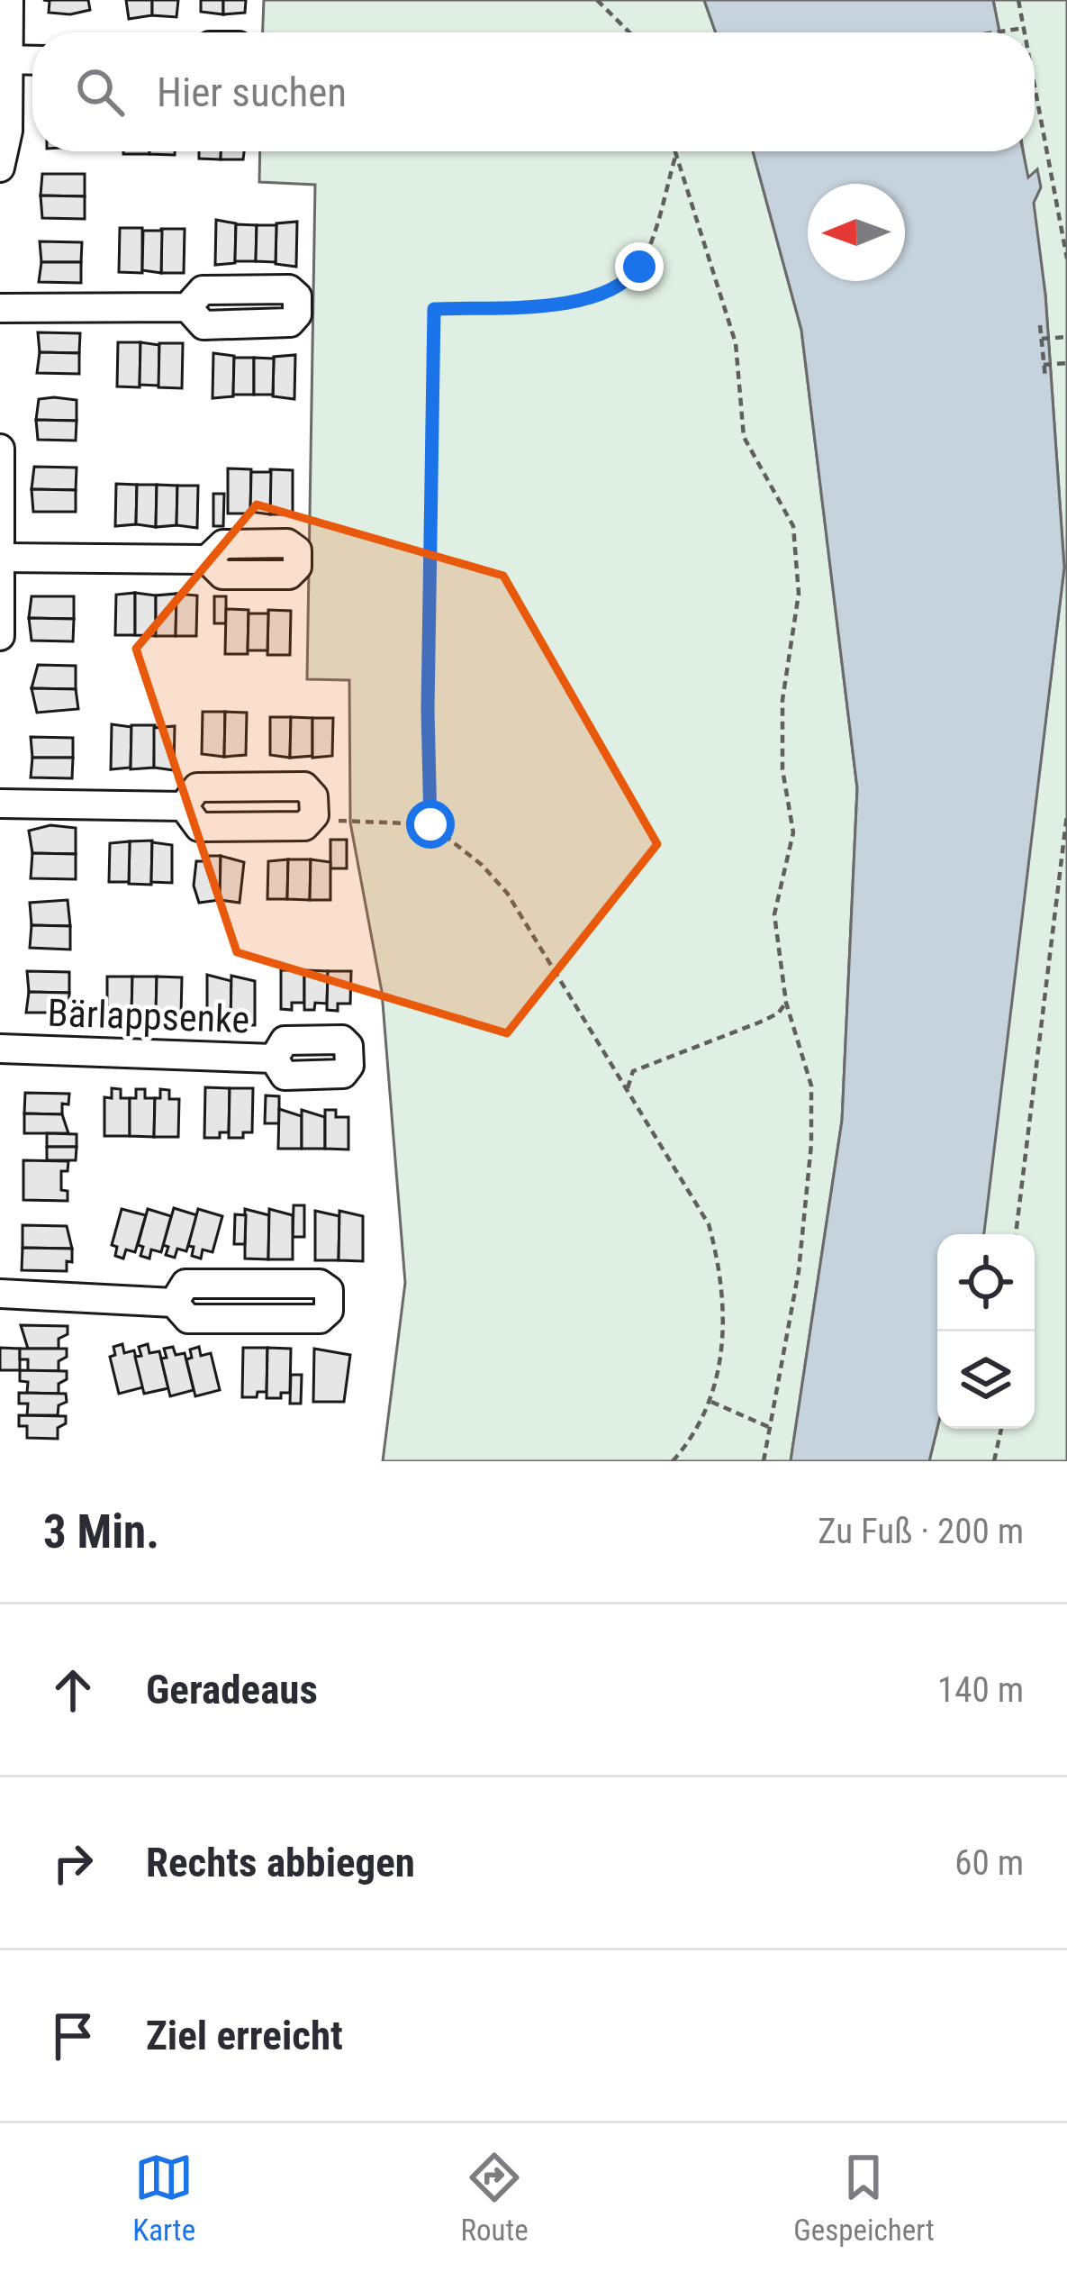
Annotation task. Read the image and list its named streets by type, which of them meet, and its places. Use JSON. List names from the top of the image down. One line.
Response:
{"streets":{"street":["Bärlappsenke"]},"north":"left","page":{"search":"Hier suchen","heading":["3 Min.","Zu Fuß · 200 m"],"list":[["Geradeaus","140 m"],["Rechts abbiegen","60 m"],"Ziel erreicht"],"nav":["Karte","Route","Gespeichert"]}}
